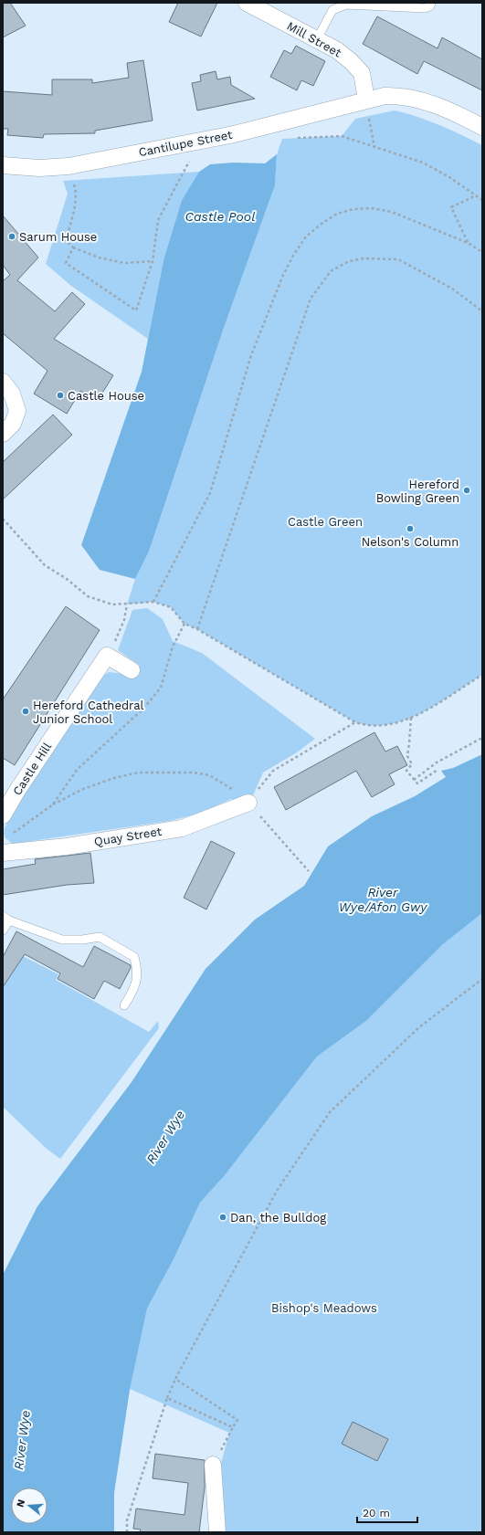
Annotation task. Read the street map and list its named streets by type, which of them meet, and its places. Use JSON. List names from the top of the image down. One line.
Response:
{"streets":{"street":["Mill Street","Cantilupe Street","Castle Hill","Quay Street"]},"crossings":[["Mill Street","Cantilupe Street"]],"water":["Castle Pool","River Wye/Afon Gwy","River Wye"],"parks":["Castle Green","Bishop's Meadows"],"places":["Sarum House","Castle House","Hereford Bowling Green","Nelson's Column","Hereford Cathedral Junior School","Dan, the Bulldog"],"scale_bar":"20 m","north":"left"}
